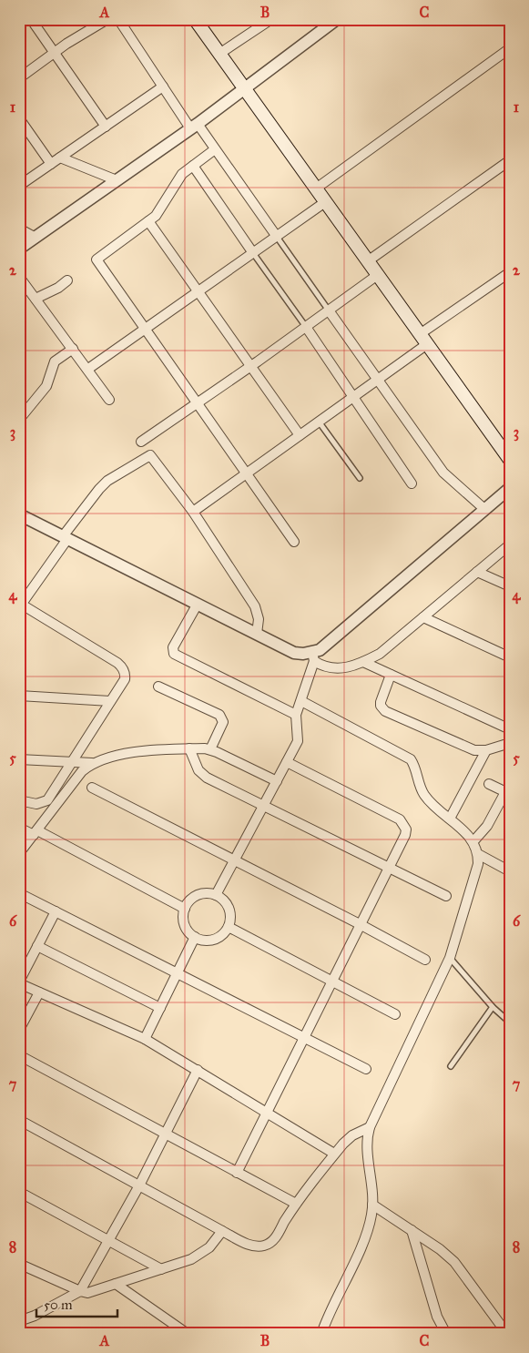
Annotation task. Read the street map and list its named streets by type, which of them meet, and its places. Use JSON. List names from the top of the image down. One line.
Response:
{"scale_bar":"50 m","grid":{"columns":["A","B","C"],"rows":["1","2","3","4","5","6","7","8"]}}
